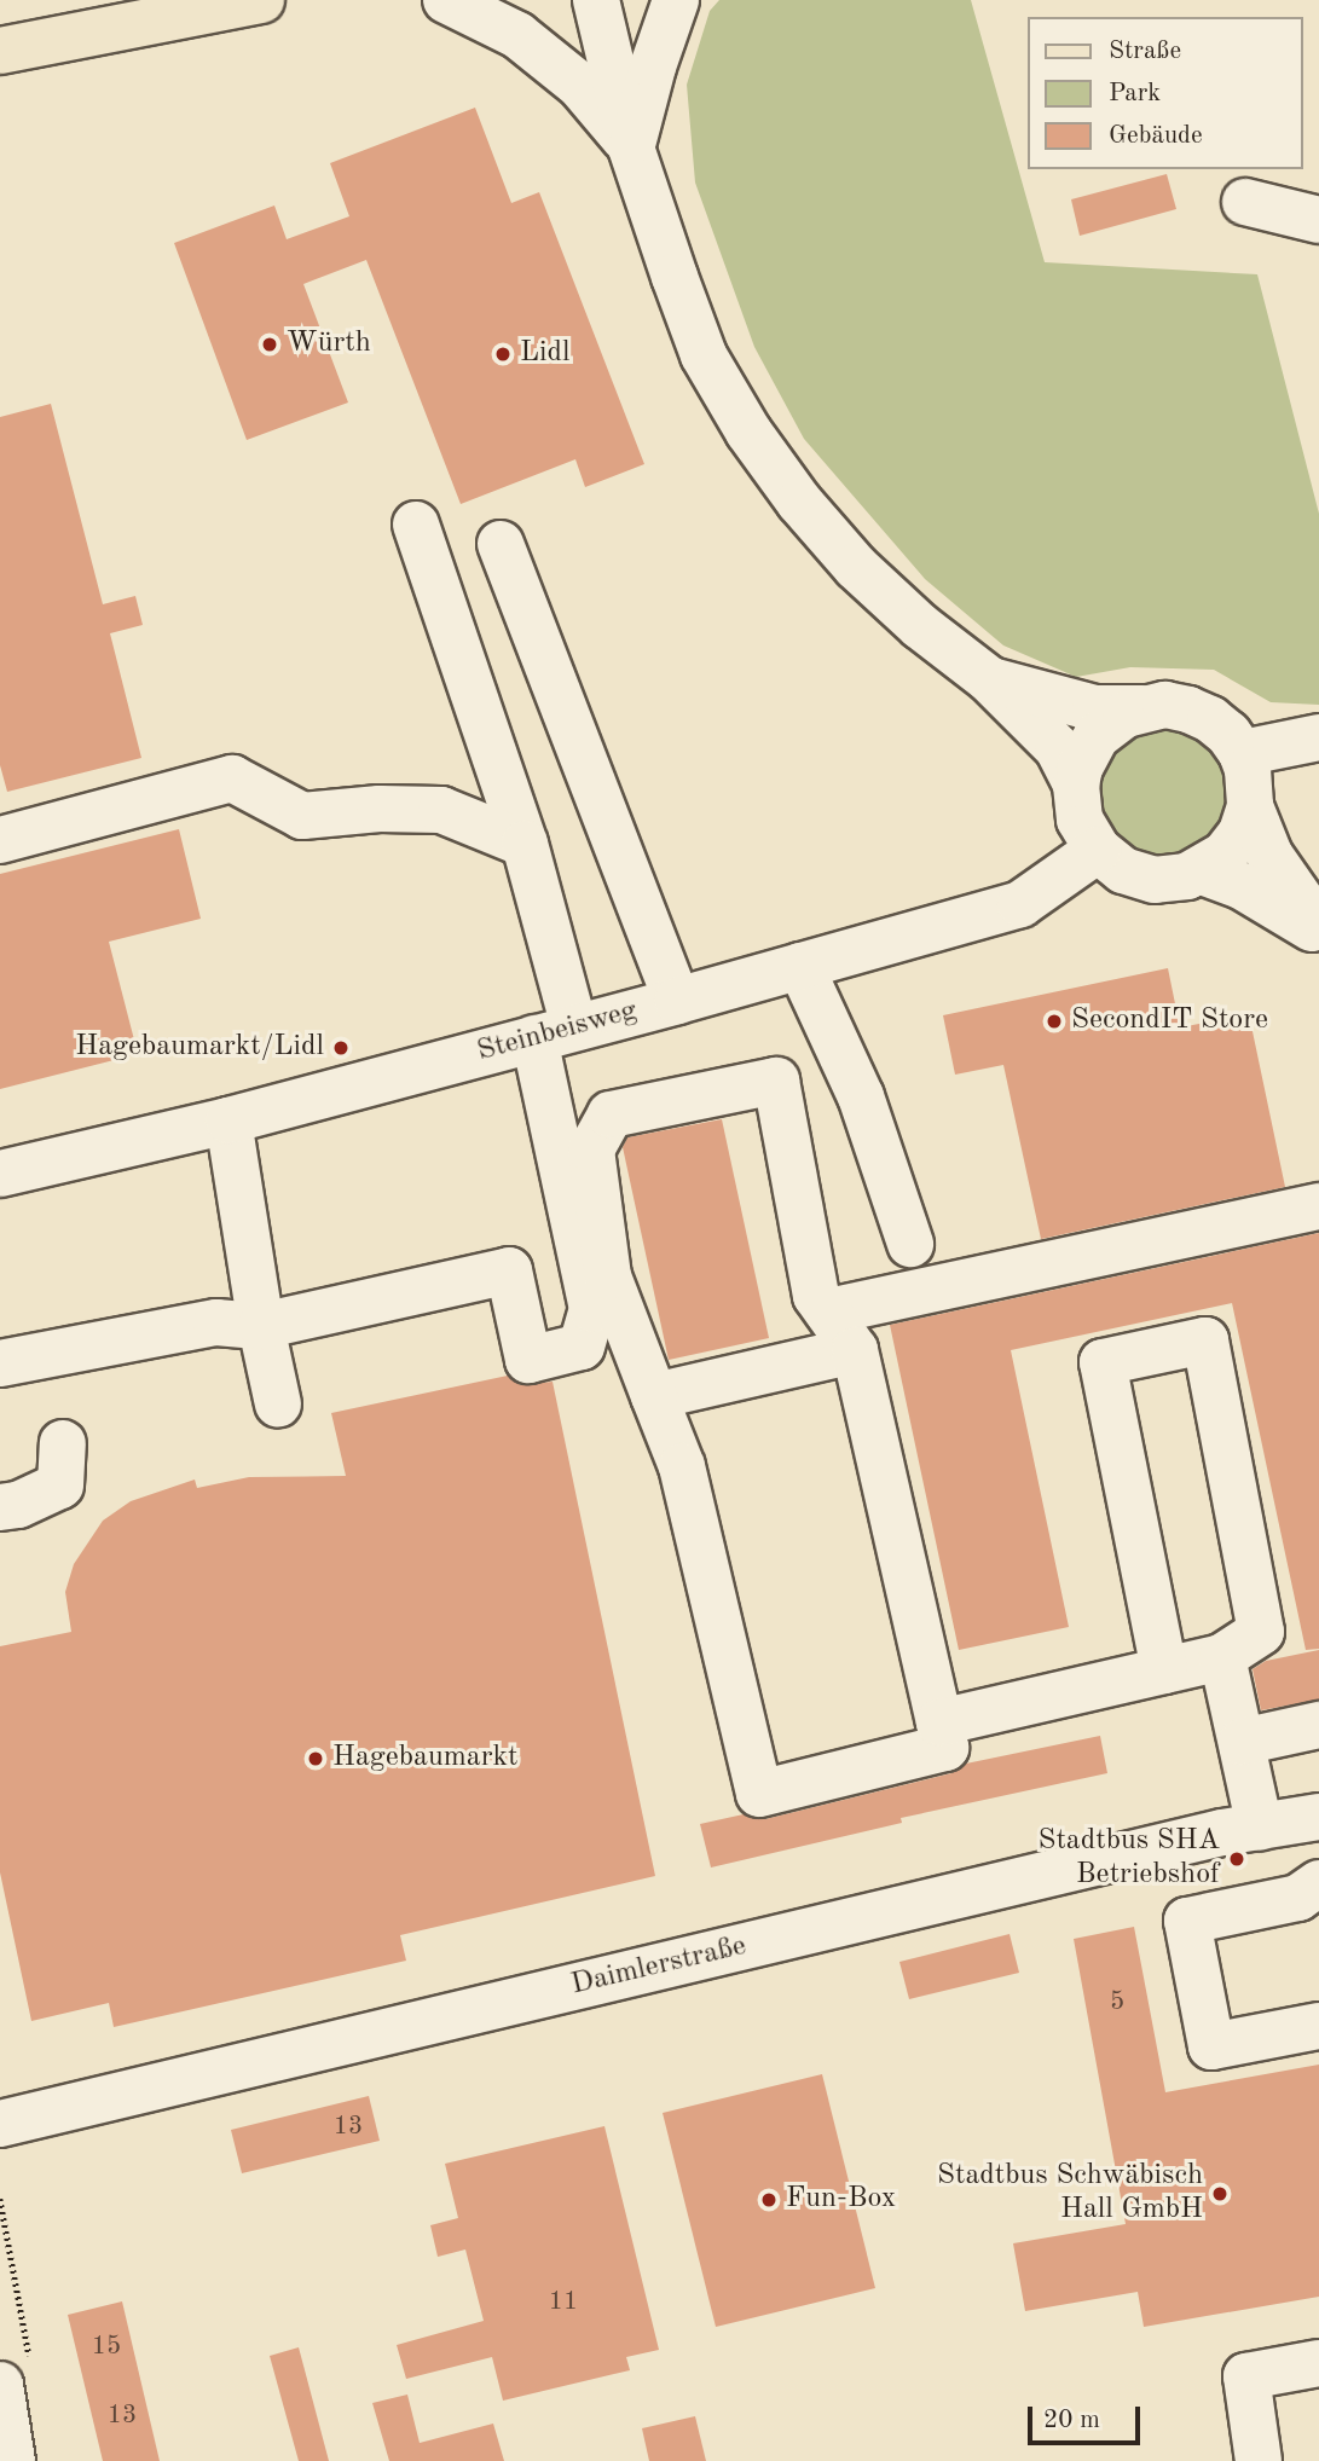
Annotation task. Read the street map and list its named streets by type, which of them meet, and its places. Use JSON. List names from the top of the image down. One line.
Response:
{"streets":{"street":["Steinbeisweg","Daimlerstraße"]},"places":["Würth","Lidl","SecondIT Store","Hagebaumarkt/Lidl","Hagebaumarkt","Stadtbus SHA Betriebshof","Stadtbus Schwäbisch Hall GmbH","Fun-Box"],"house_numbers":["5","13","11","15","13"],"legend":["Straße","Park","Gebäude"],"scale_bar":"20 m"}
